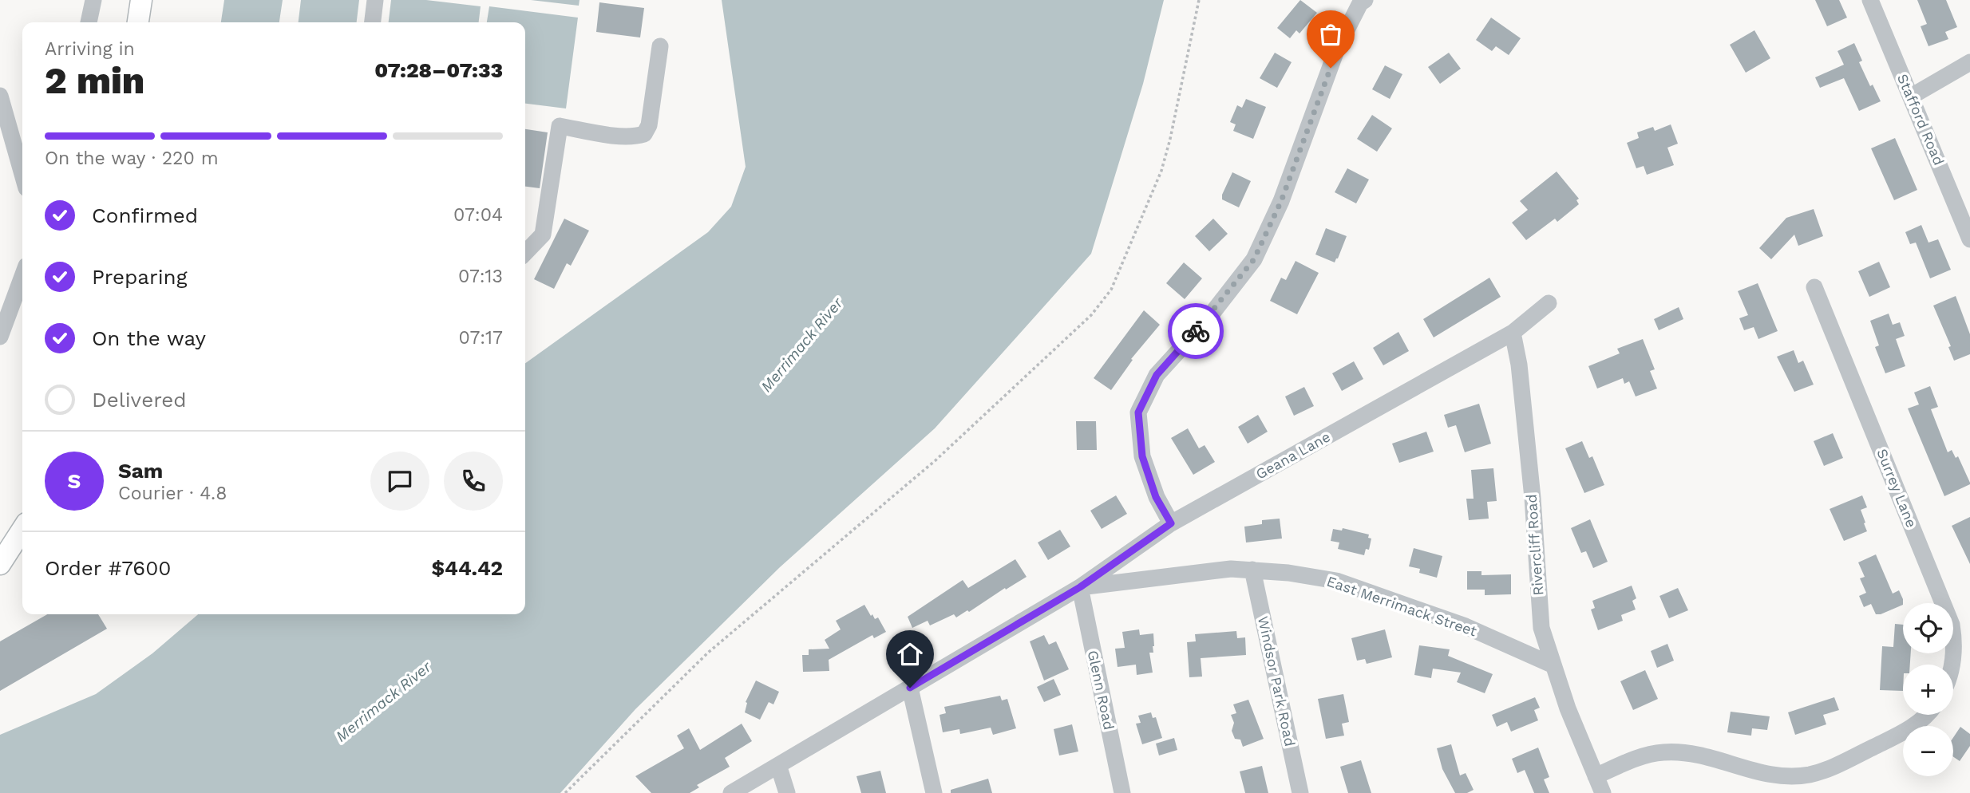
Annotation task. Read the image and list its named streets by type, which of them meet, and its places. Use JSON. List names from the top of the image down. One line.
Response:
{"streets":{"street":["Stafford Road","Geana Lane","Surrey Lane","Rivercliff Road","East Merrimack Street","Windsor Park Road","Glenn Road"]},"crossings":[["Geana Lane","Rivercliff Road"],["Geana Lane","East Merrimack Street"],["Geana Lane","Glenn Road"],["Rivercliff Road","East Merrimack Street"],["East Merrimack Street","Windsor Park Road"],["East Merrimack Street","Glenn Road"]],"water":["Merrimack River"],"page":{"heading":["2 min","Arriving in","07:28–07:33"],"panel":["Sam","Courier · 4.8","Order #7600","$44.42"],"bar":"On the way · 220 m","list":[["Confirmed","07:04"],["Preparing","07:13"],["On the way","07:17"],"Delivered"],"round":"S","map_buttons":["+","−"]}}
